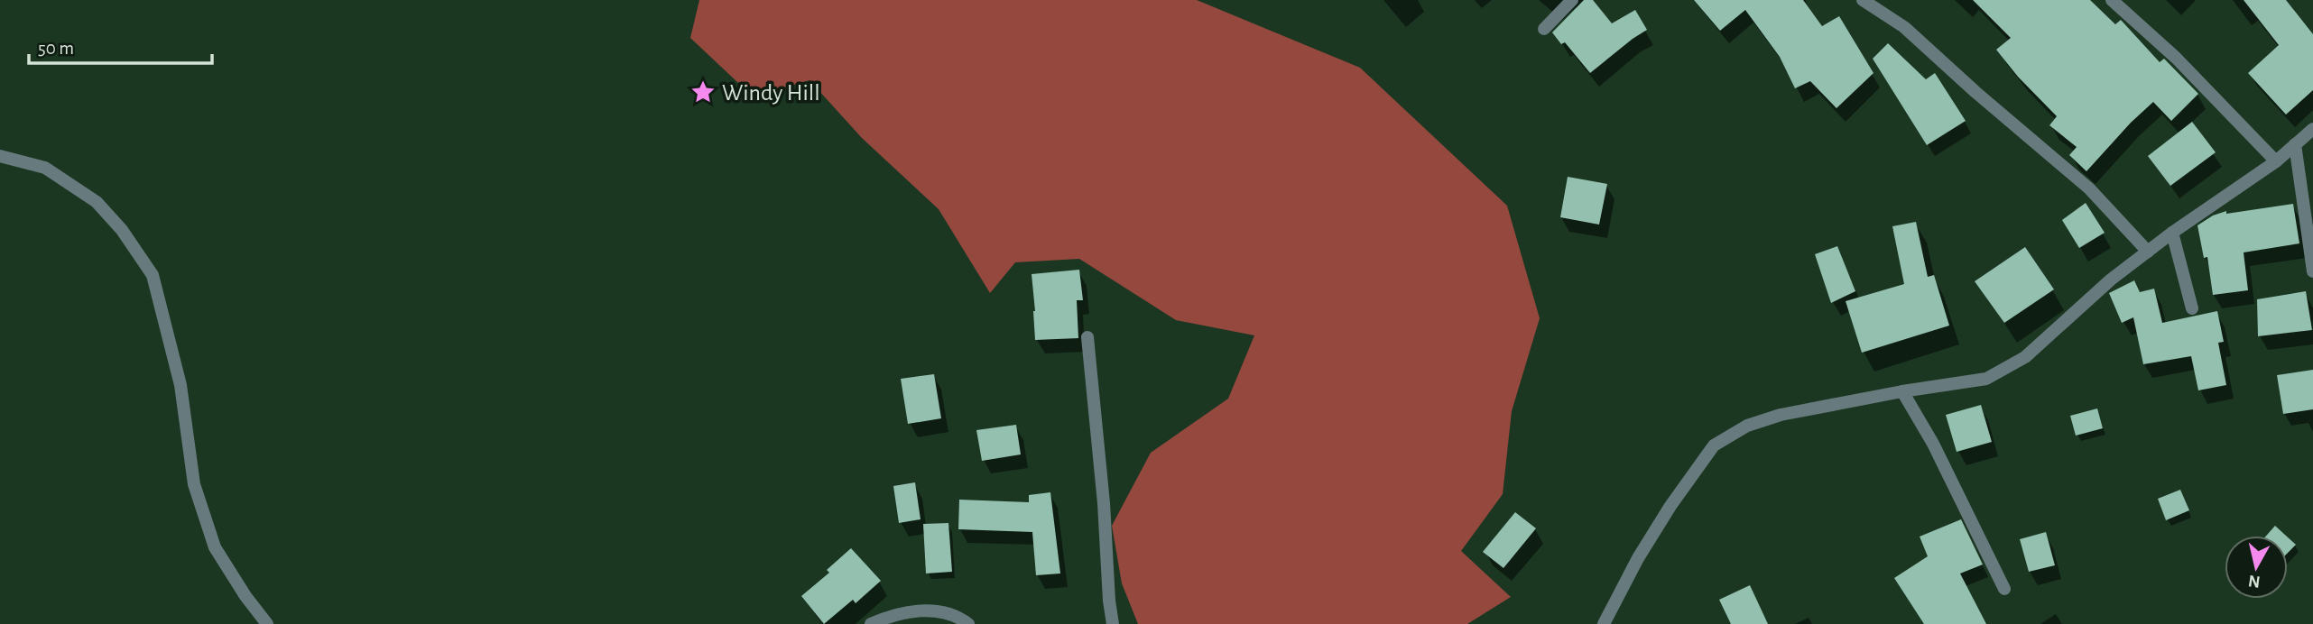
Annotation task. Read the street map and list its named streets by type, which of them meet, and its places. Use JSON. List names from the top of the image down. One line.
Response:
{"places":{"place":["Windy Hill"]},"scale_bar":"50 m","north":"bottom"}
